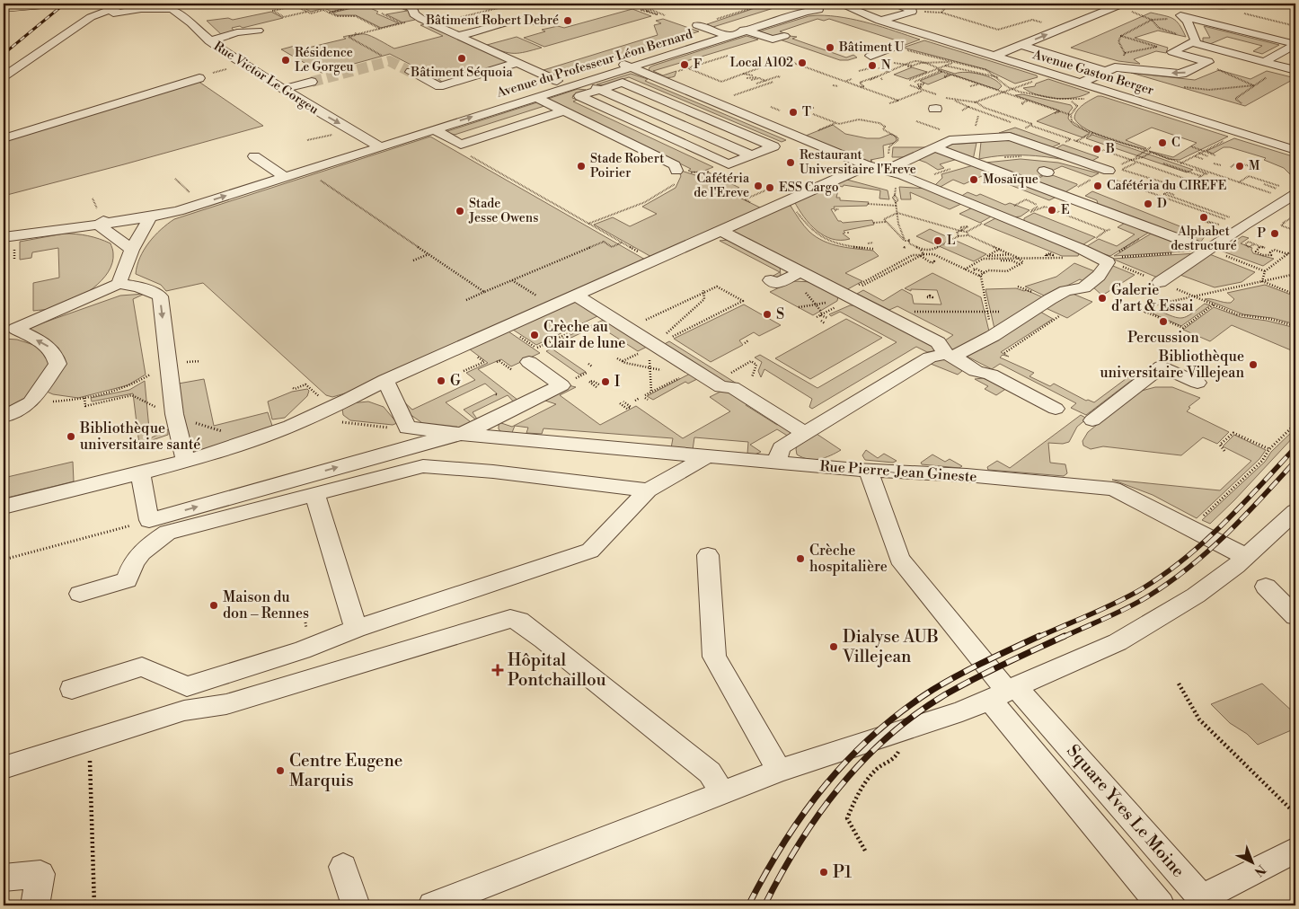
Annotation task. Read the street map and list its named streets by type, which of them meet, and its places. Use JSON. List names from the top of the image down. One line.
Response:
{"streets":{"street":["Avenue du Professeur Léon Bernard","Avenue Gaston Berger","Rue Victor Le Gorgeu","Rue Pierre-Jean Gineste","Square Yves Le Moine"]},"crossings":[["Avenue du Professeur Léon Bernard","Avenue Gaston Berger"],["Avenue du Professeur Léon Bernard","Rue Victor Le Gorgeu"]],"places":{"other":["Bâtiment Robert Debré","Bâtiment U","Bâtiment Séquoia","Résidence Le Gorgeu","Local A102","F","N","T","C","B","Restaurant Universitaire l'Ereve","Stade Robert Poirier","M","Mosaïque","Cafétéria de l'Ereve","Cafétéria du CIREFE","ESS Cargo","D","E","Stade Jesse Owens","Alphabet destructuré","P","L","Galerie d'art & Essai","S","Percussion","Crèche au Clair de lune","Bibliothèque universitaire Villejean","G","I","Bibliothèque universitaire santé","Crèche hospitalière","Maison du don – Rennes","Dialyse AUB Villejean","Centre Eugene Marquis","P1"],"health":["Hôpital Pontchaillou"]},"north":"bottom right"}
